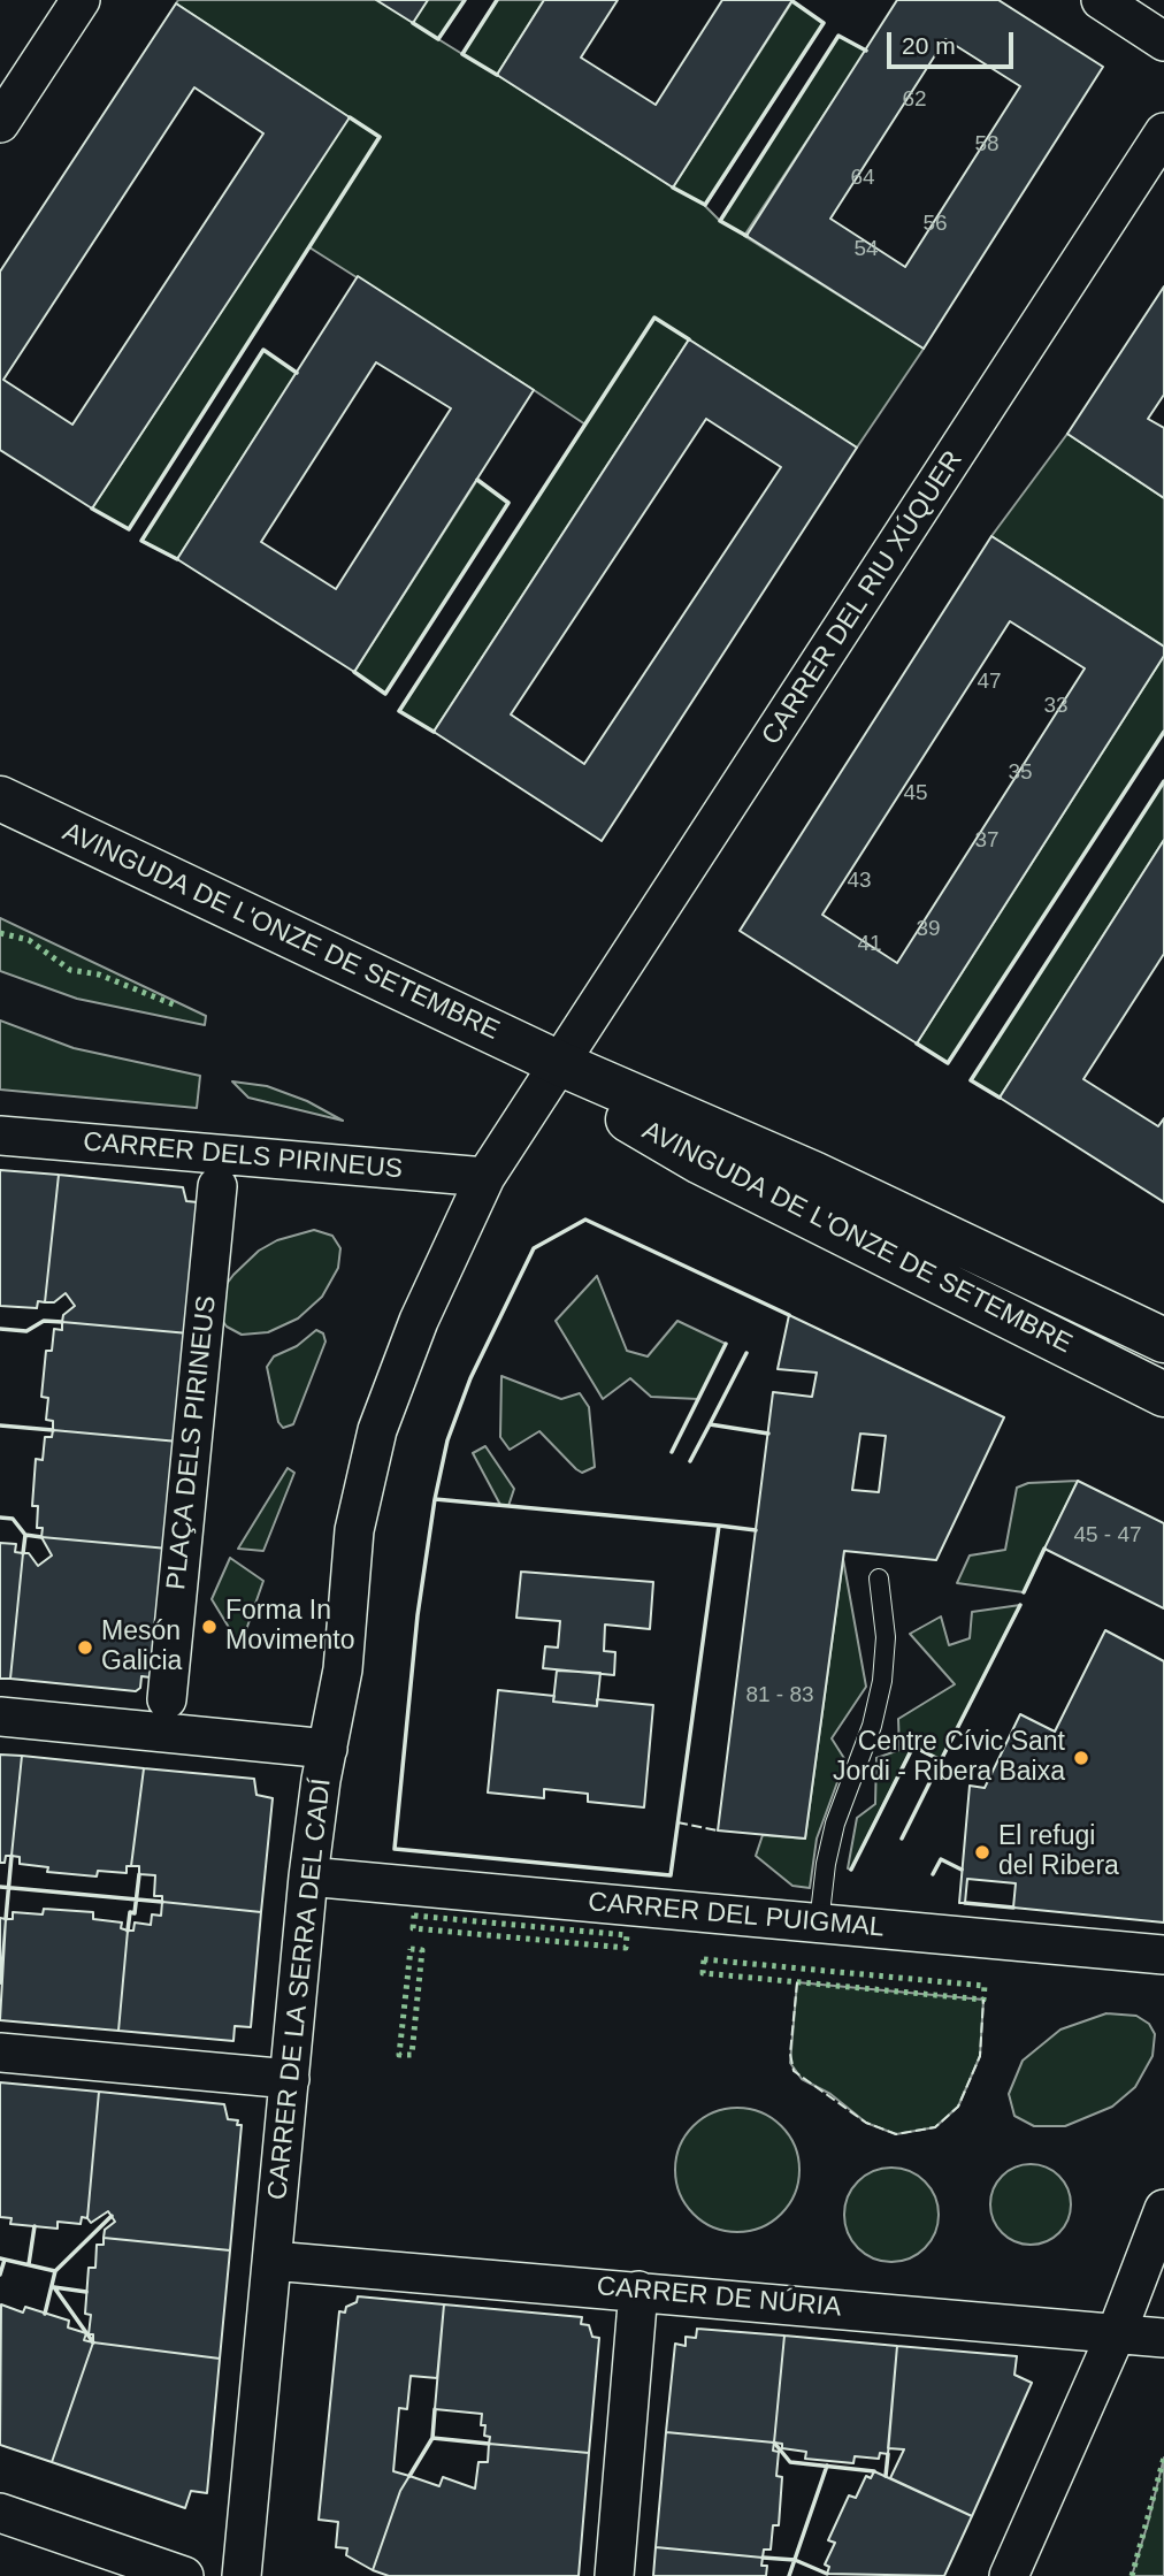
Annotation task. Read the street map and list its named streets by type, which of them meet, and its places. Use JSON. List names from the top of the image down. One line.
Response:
{"streets":{"main road":["AVINGUDA DE L'ONZE DE SETEMBRE"],"street":["CARRER DEL RIU XÚQUER","CARRER DELS PIRINEUS","PLAÇA DELS PIRINEUS","CARRER DEL PUIGMAL","CARRER DE LA SERRA DEL CADÍ","CARRER DE NÚRIA"]},"crossings":[["CARRER DEL RIU XÚQUER","AVINGUDA DE L'ONZE DE SETEMBRE"],["CARRER DEL RIU XÚQUER","CARRER DE LA SERRA DEL CADÍ"],["AVINGUDA DE L'ONZE DE SETEMBRE","CARRER DE LA SERRA DEL CADÍ"],["CARRER DELS PIRINEUS","CARRER DE LA SERRA DEL CADÍ"],["CARRER DEL PUIGMAL","CARRER DE LA SERRA DEL CADÍ"],["CARRER DE LA SERRA DEL CADÍ","CARRER DE NÚRIA"]],"places":["Forma In Movimento","Mesón Galicia","Centre Cívic Sant Jordi - Ribera Baixa","El refugi del Ribera"],"house_numbers":["62","58","64","56","54","47","33","35","45","37","43","39","41","45 - 47","81 - 83"],"scale_bar":"20 m"}
